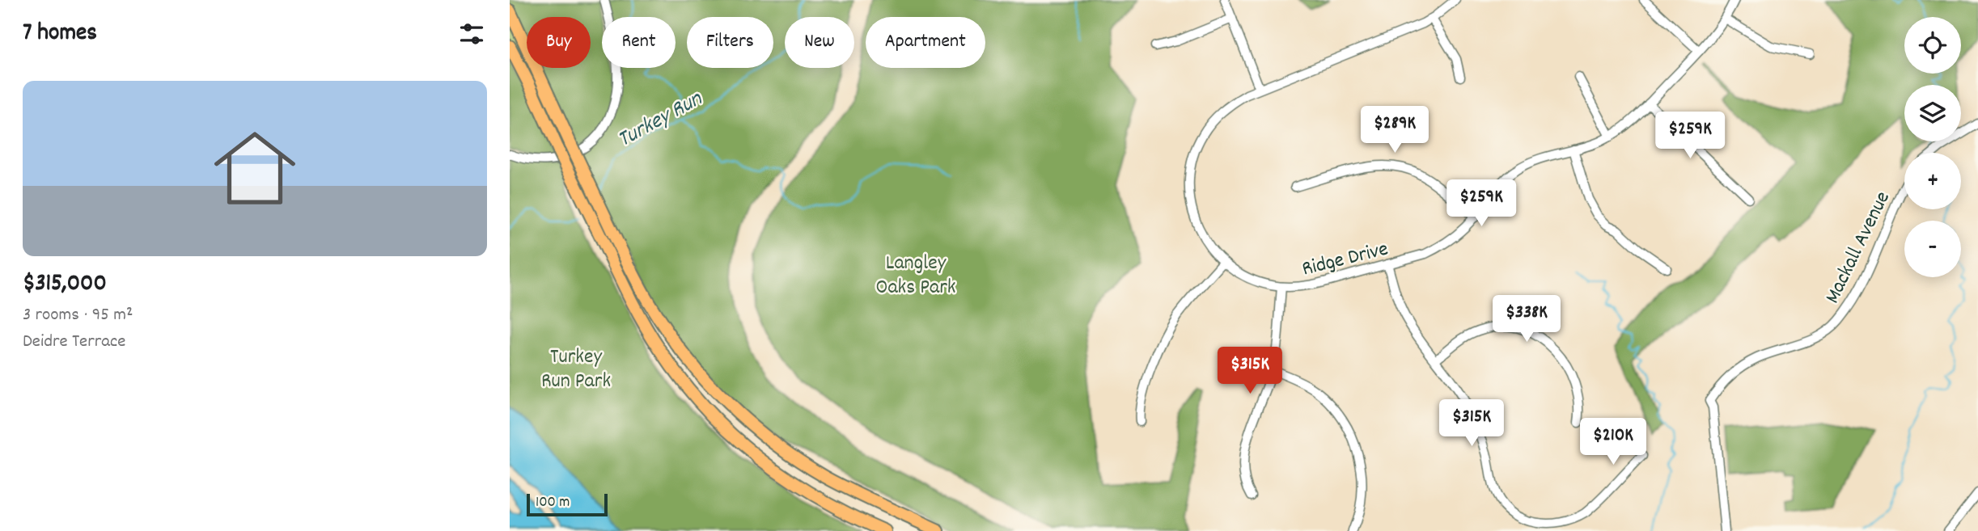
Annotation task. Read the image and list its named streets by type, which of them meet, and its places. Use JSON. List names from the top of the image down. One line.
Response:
{"streets":{"street":["Mackall Avenue","Ridge Drive"]},"water":["Turkey Run"],"parks":["Langley Oaks Park","Turkey Run Park"],"scale_bar":"100 m","page":{"heading":"7 homes","map_buttons":["+","−"],"chip":["Buy","Rent","Filters","New","Apartment"],"list":[{"name":"$315,000","note":"3 rooms · 95 m² · Deidre Terrace"}],"price":["$289K","$259K","$259K","$338K","$315K","$315K","$210K"],"scale":"100 m"}}
